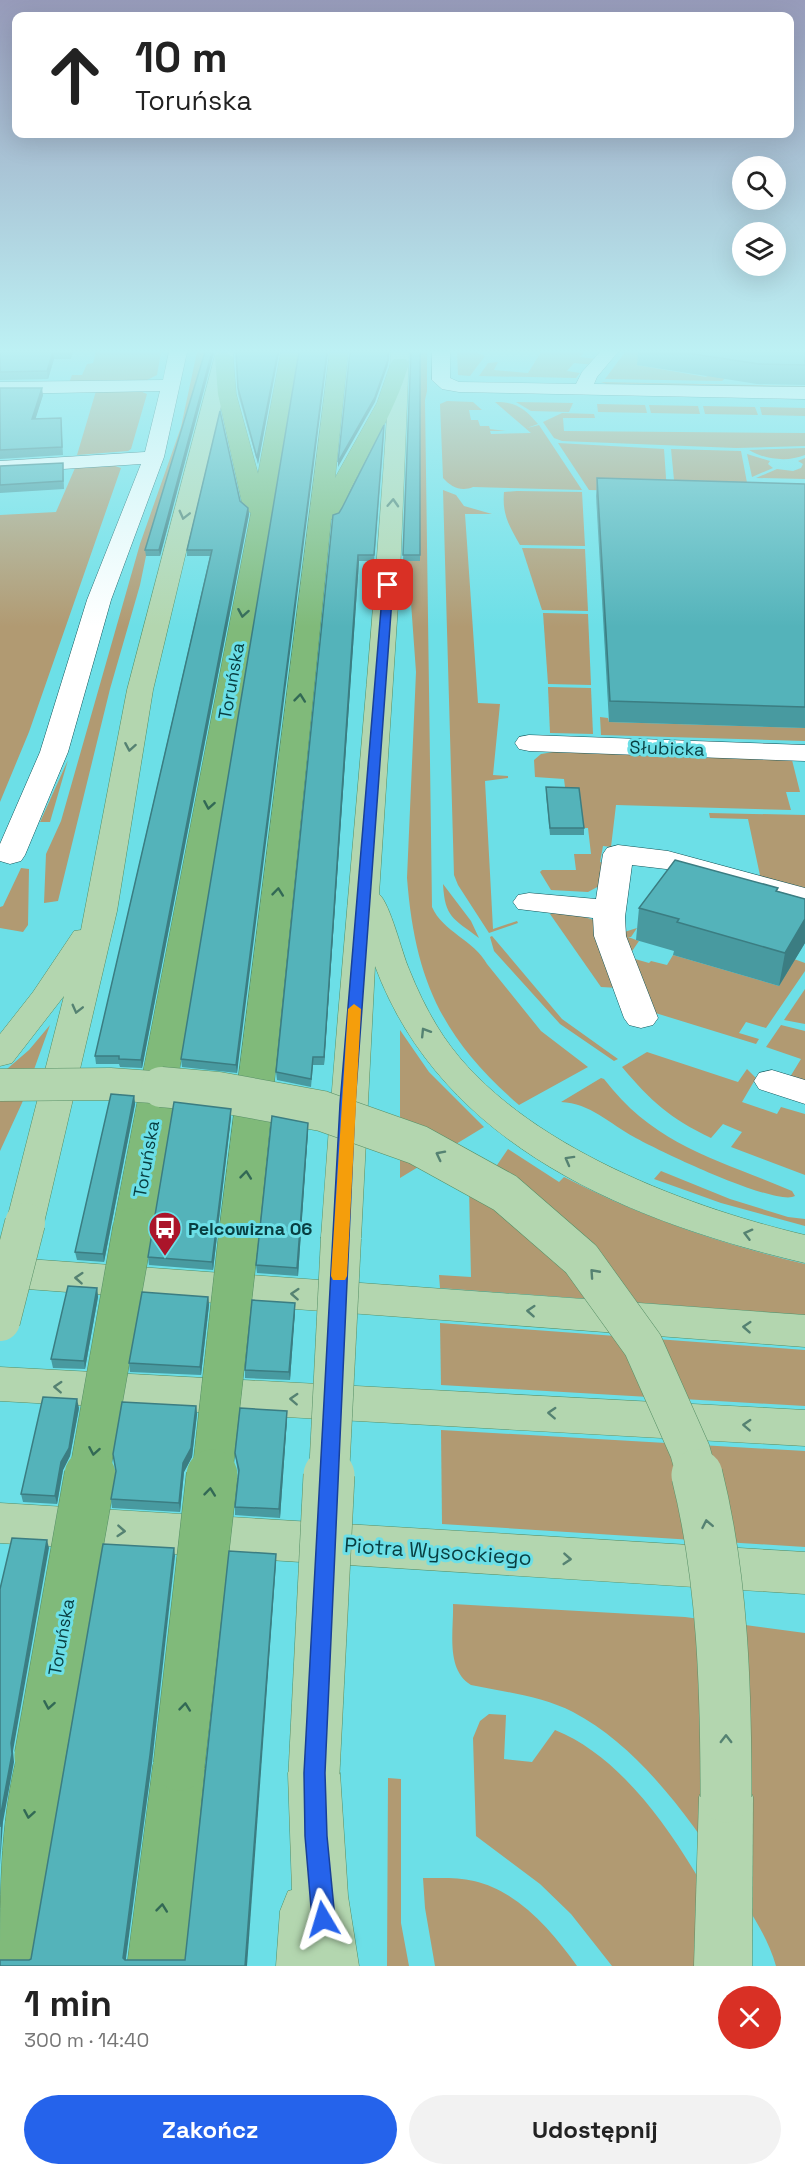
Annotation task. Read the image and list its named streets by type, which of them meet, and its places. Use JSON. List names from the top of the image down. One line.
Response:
{"streets":{"highway":["Toruńska"],"main road":["Piotra Wysockiego"],"street":["Słubicka"]},"places":{"bus stop":["Pelcowizna 06"]},"page":{"turn":["10 m","Toruńska"],"heading":["1 min","300 m · 14:40"],"buttons":["Zakończ","Udostępnij"]}}
